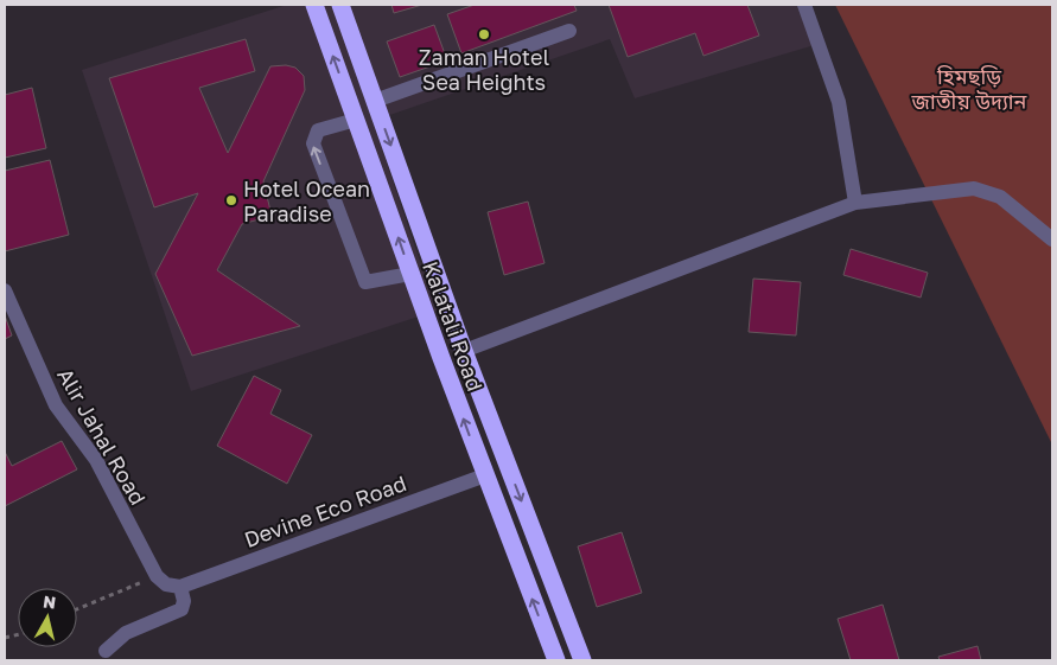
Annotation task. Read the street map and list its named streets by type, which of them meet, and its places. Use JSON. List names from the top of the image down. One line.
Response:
{"streets":{"highway":["Kalatali Road"],"street":["Alir Jahal Road","Devine Eco Road"]},"crossings":[["Kalatali Road","Devine Eco Road"]],"parks":["হিমছড়ি জাতীয় উদ্যান"],"places":["Zaman Hotel Sea Heights","Hotel Ocean Paradise"],"north":"top"}
